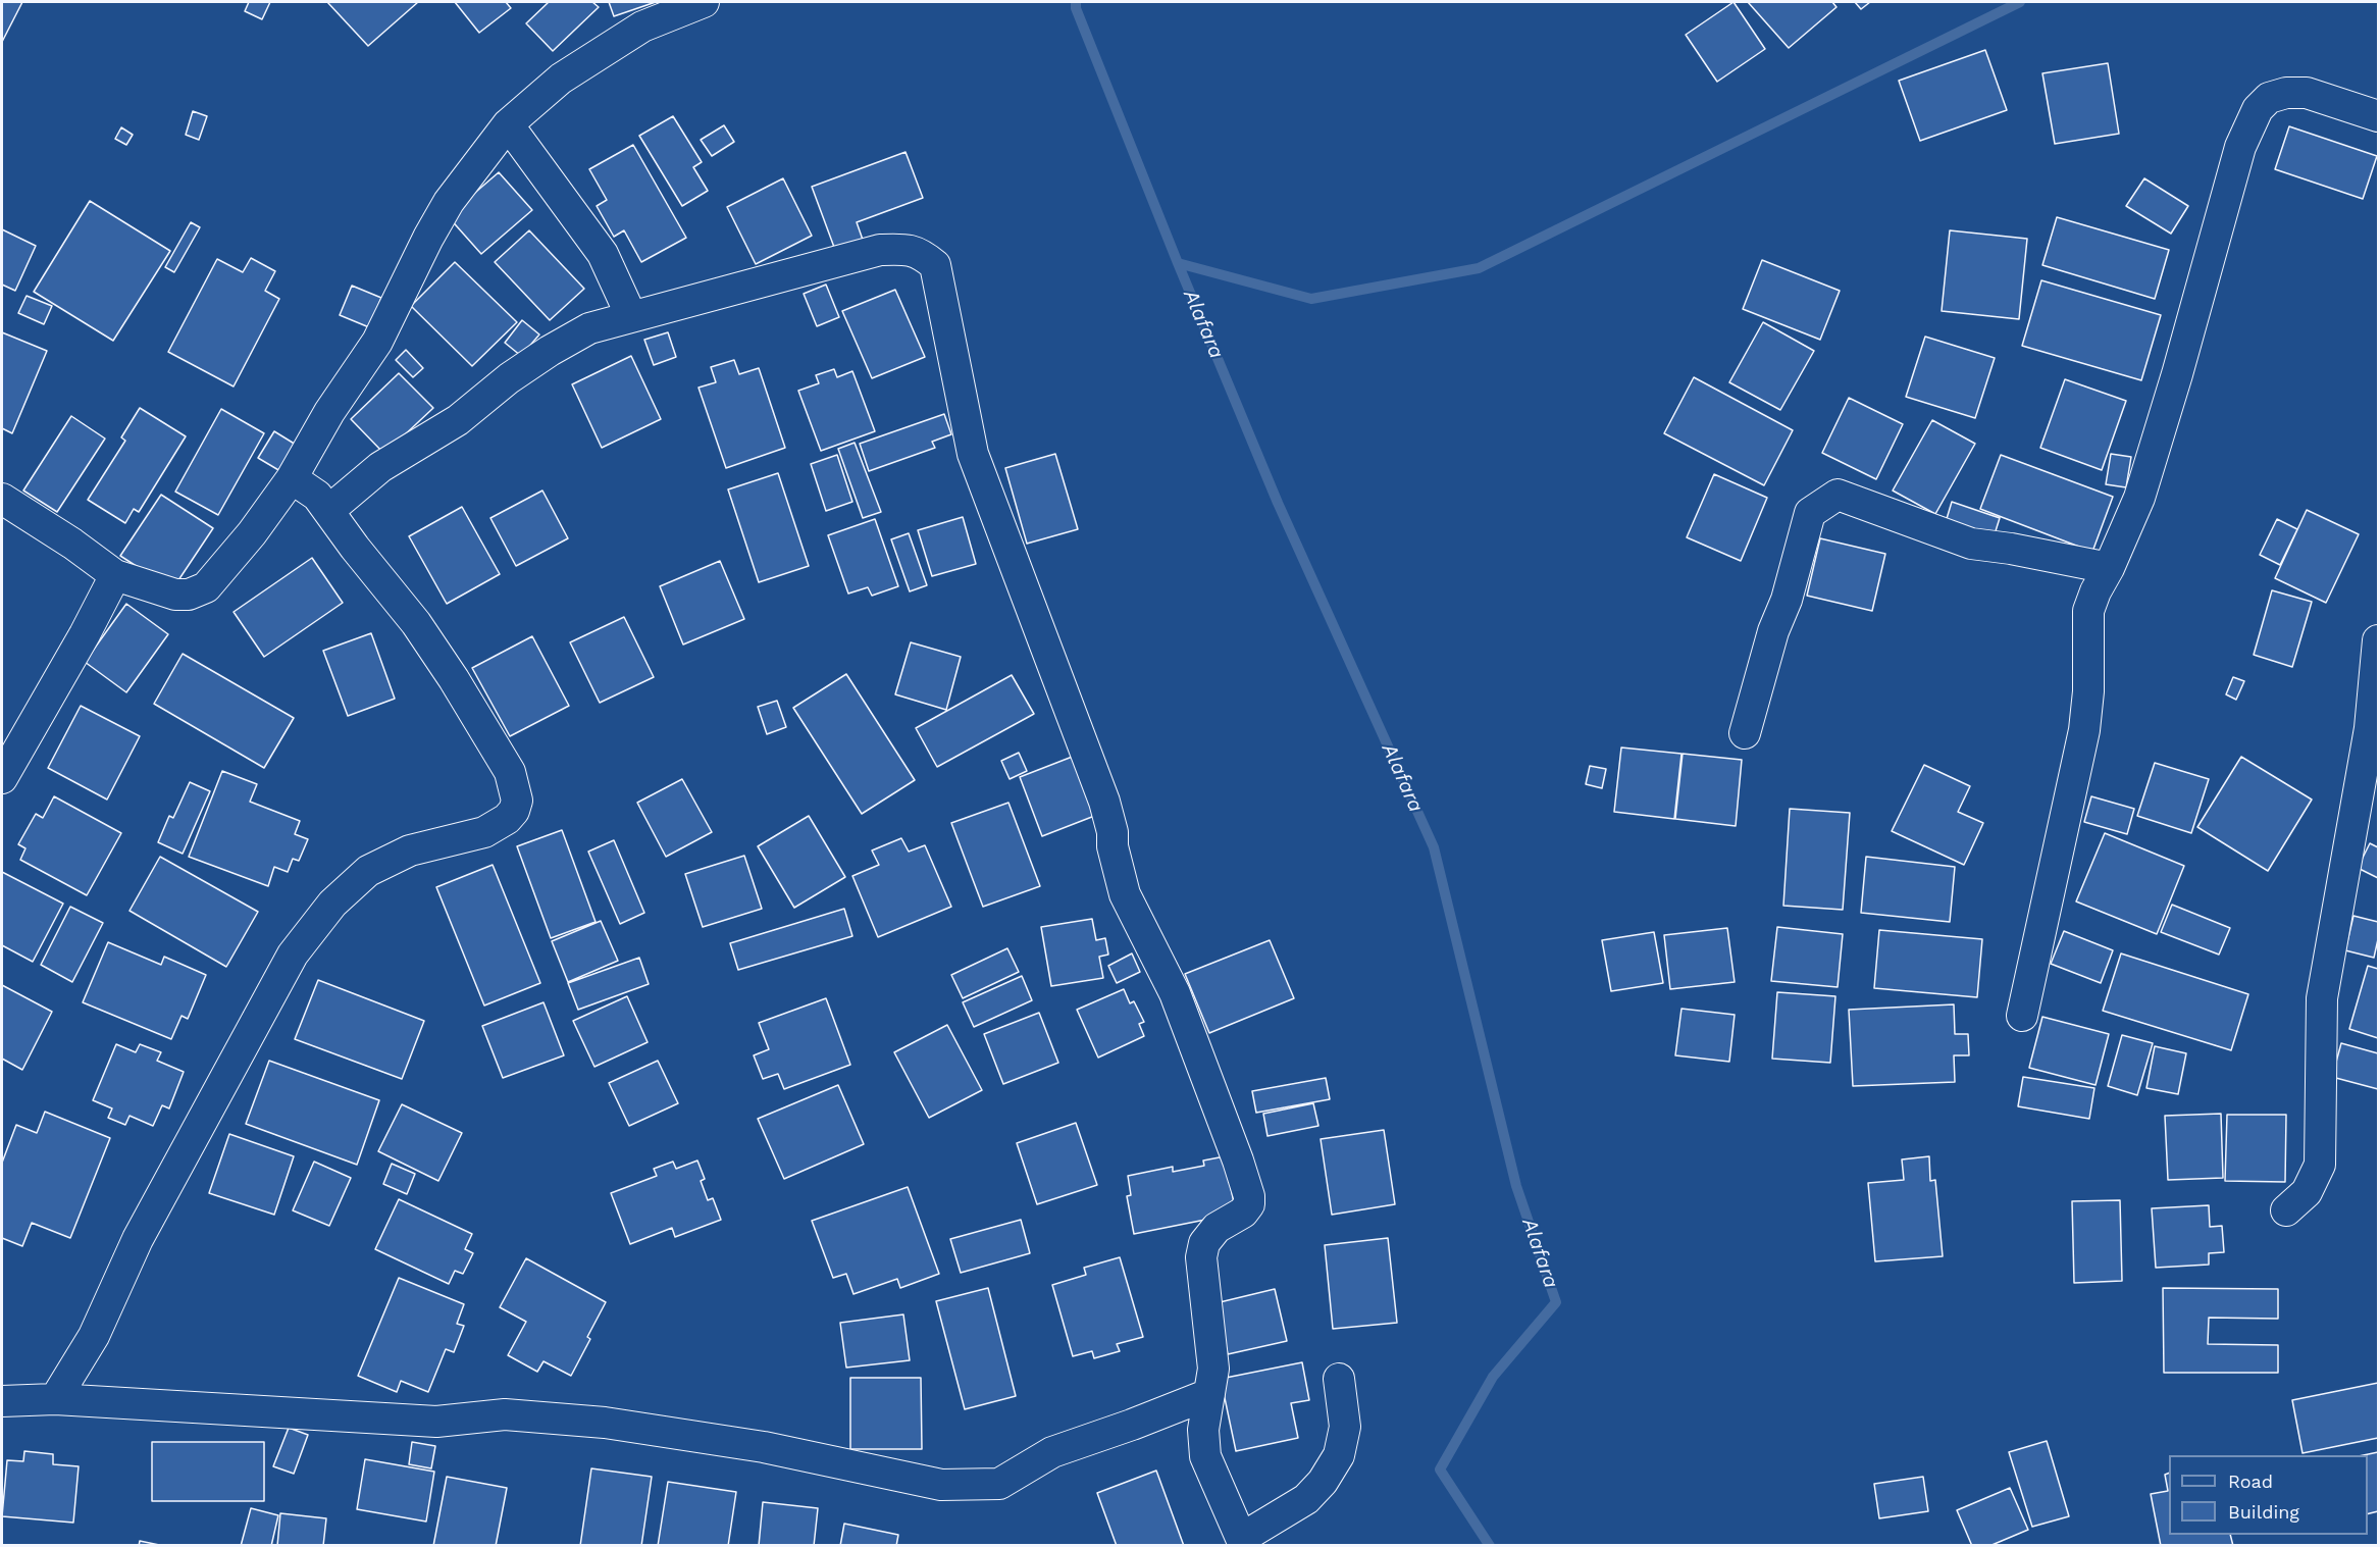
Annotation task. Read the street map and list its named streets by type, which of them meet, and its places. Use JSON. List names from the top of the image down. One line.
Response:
{"water":["Alafara"],"legend":["Road","Building"]}
